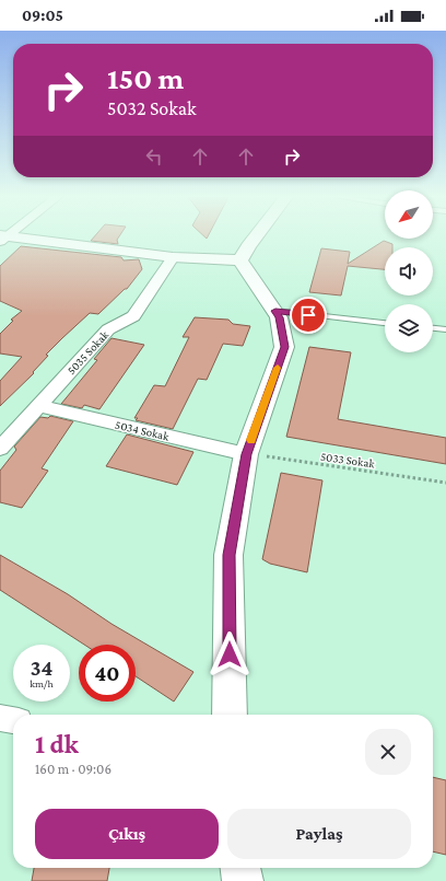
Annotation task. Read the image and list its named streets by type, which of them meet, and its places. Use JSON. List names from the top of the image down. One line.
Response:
{"streets":{"street":["5035 Sokak","5034 Sokak"],"path":["5033 Sokak"]},"crossings":[["5035 Sokak","5034 Sokak"],["5034 Sokak","5033 Sokak"]],"north":"bottom left","page":{"status":"09:05","turn":["150 m","5032 Sokak"],"speed":"34 km/h","limit":"40","heading":["1 dk","160 m · 09:06"],"buttons":["Çıkış","Paylaş"]}}
